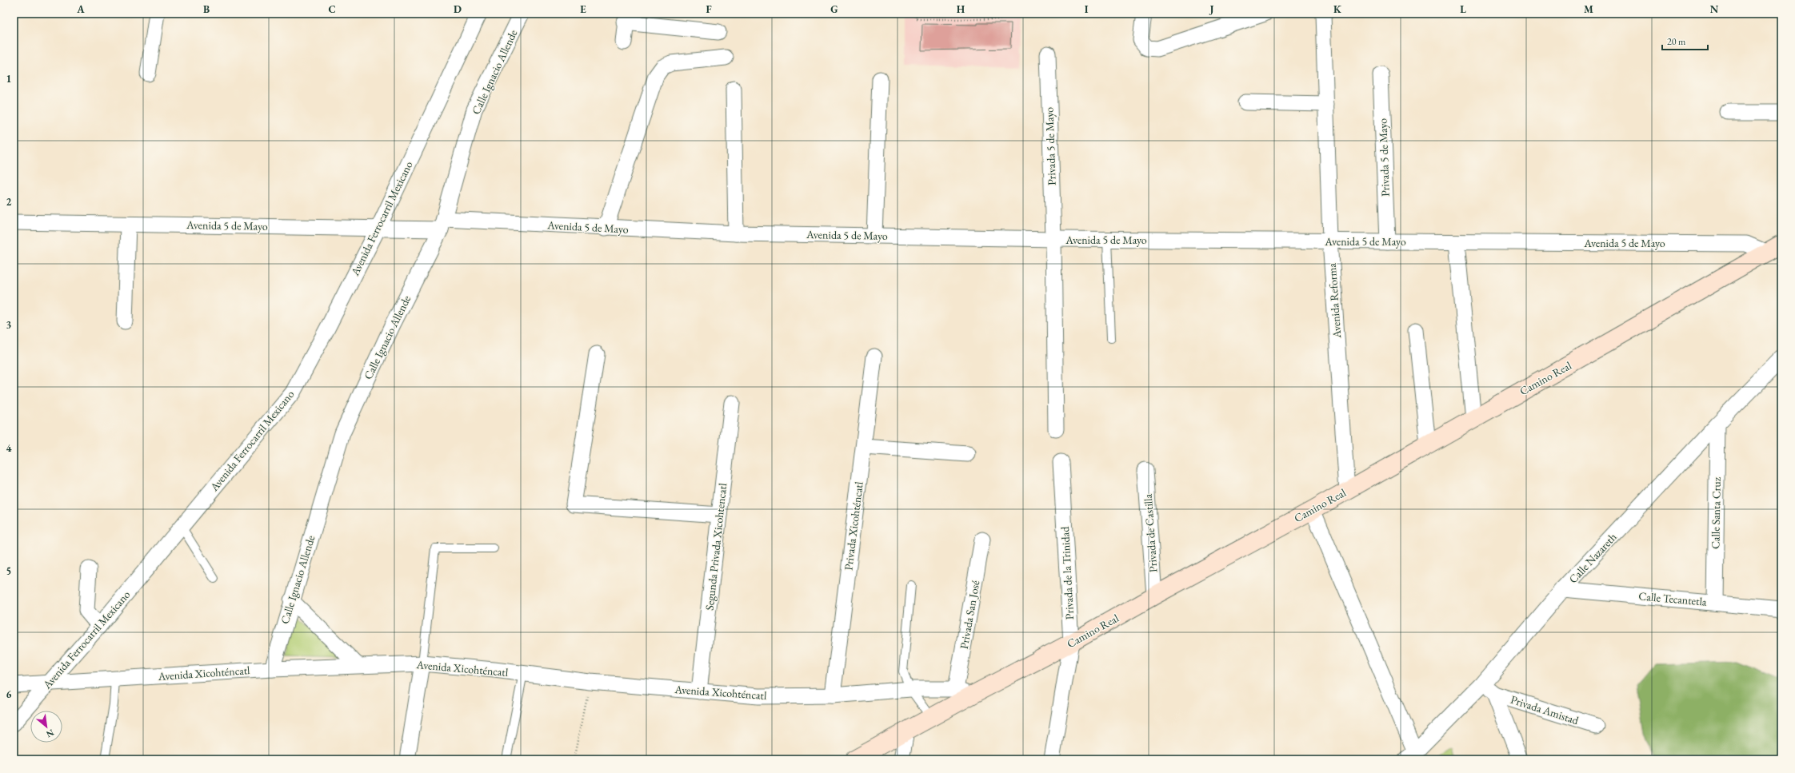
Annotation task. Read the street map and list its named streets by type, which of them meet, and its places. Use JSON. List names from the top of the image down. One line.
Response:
{"streets":{"main road":["Camino Real"],"street":["Calle Ignacio Allende","Privada 5 de Mayo","Avenida Ferrocarril Mexicano","Avenida 5 de Mayo","Avenida Reforma","Calle Santa Cruz","Privada Xicohténcatl","Privada de Castilla","Segunda Privada Xicohtencatl","Calle Nazareth","Privada de la Trinidad","Calle Tecantetla","Privada San José","Avenida Xicohténcatl","Privada Amistad"]},"crossings":[["Calle Ignacio Allende","Avenida 5 de Mayo"],["Calle Ignacio Allende","Avenida Xicohténcatl"],["Privada 5 de Mayo","Avenida 5 de Mayo"],["Avenida Ferrocarril Mexicano","Avenida 5 de Mayo"],["Avenida Ferrocarril Mexicano","Avenida Xicohténcatl"],["Avenida 5 de Mayo","Avenida Reforma"],["Avenida 5 de Mayo","Camino Real"],["Avenida Reforma","Camino Real"],["Camino Real","Privada de Castilla"],["Camino Real","Privada de la Trinidad"],["Camino Real","Privada San José"],["Camino Real","Avenida Xicohténcatl"],["Calle Santa Cruz","Calle Nazareth"],["Calle Santa Cruz","Calle Tecantetla"],["Privada Xicohténcatl","Avenida Xicohténcatl"],["Segunda Privada Xicohtencatl","Avenida Xicohténcatl"],["Calle Nazareth","Calle Tecantetla"],["Privada San José","Avenida Xicohténcatl"]],"scale_bar":"20 m","north":"bottom right","grid":{"columns":["A","B","C","D","E","F","G","H","I","J","K","L","M","N"],"rows":["1","2","3","4","5","6"]}}
